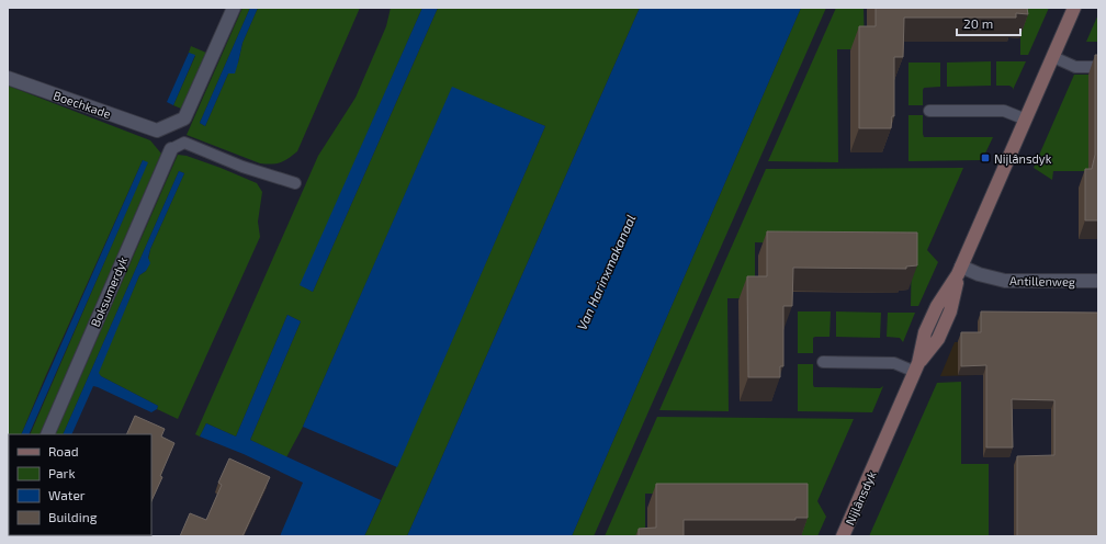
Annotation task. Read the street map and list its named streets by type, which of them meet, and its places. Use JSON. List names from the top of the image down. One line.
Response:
{"streets":{"street":["Boechkade","Antillenweg","Boksumerdyk","Nijlânsdyk"]},"crossings":[["Antillenweg","Nijlânsdyk"]],"water":["Van Harinxmakanaal"],"places":{"transit":["Nijlânsdyk"]},"legend":["Road","Park","Water","Building"],"scale_bar":"20 m"}
